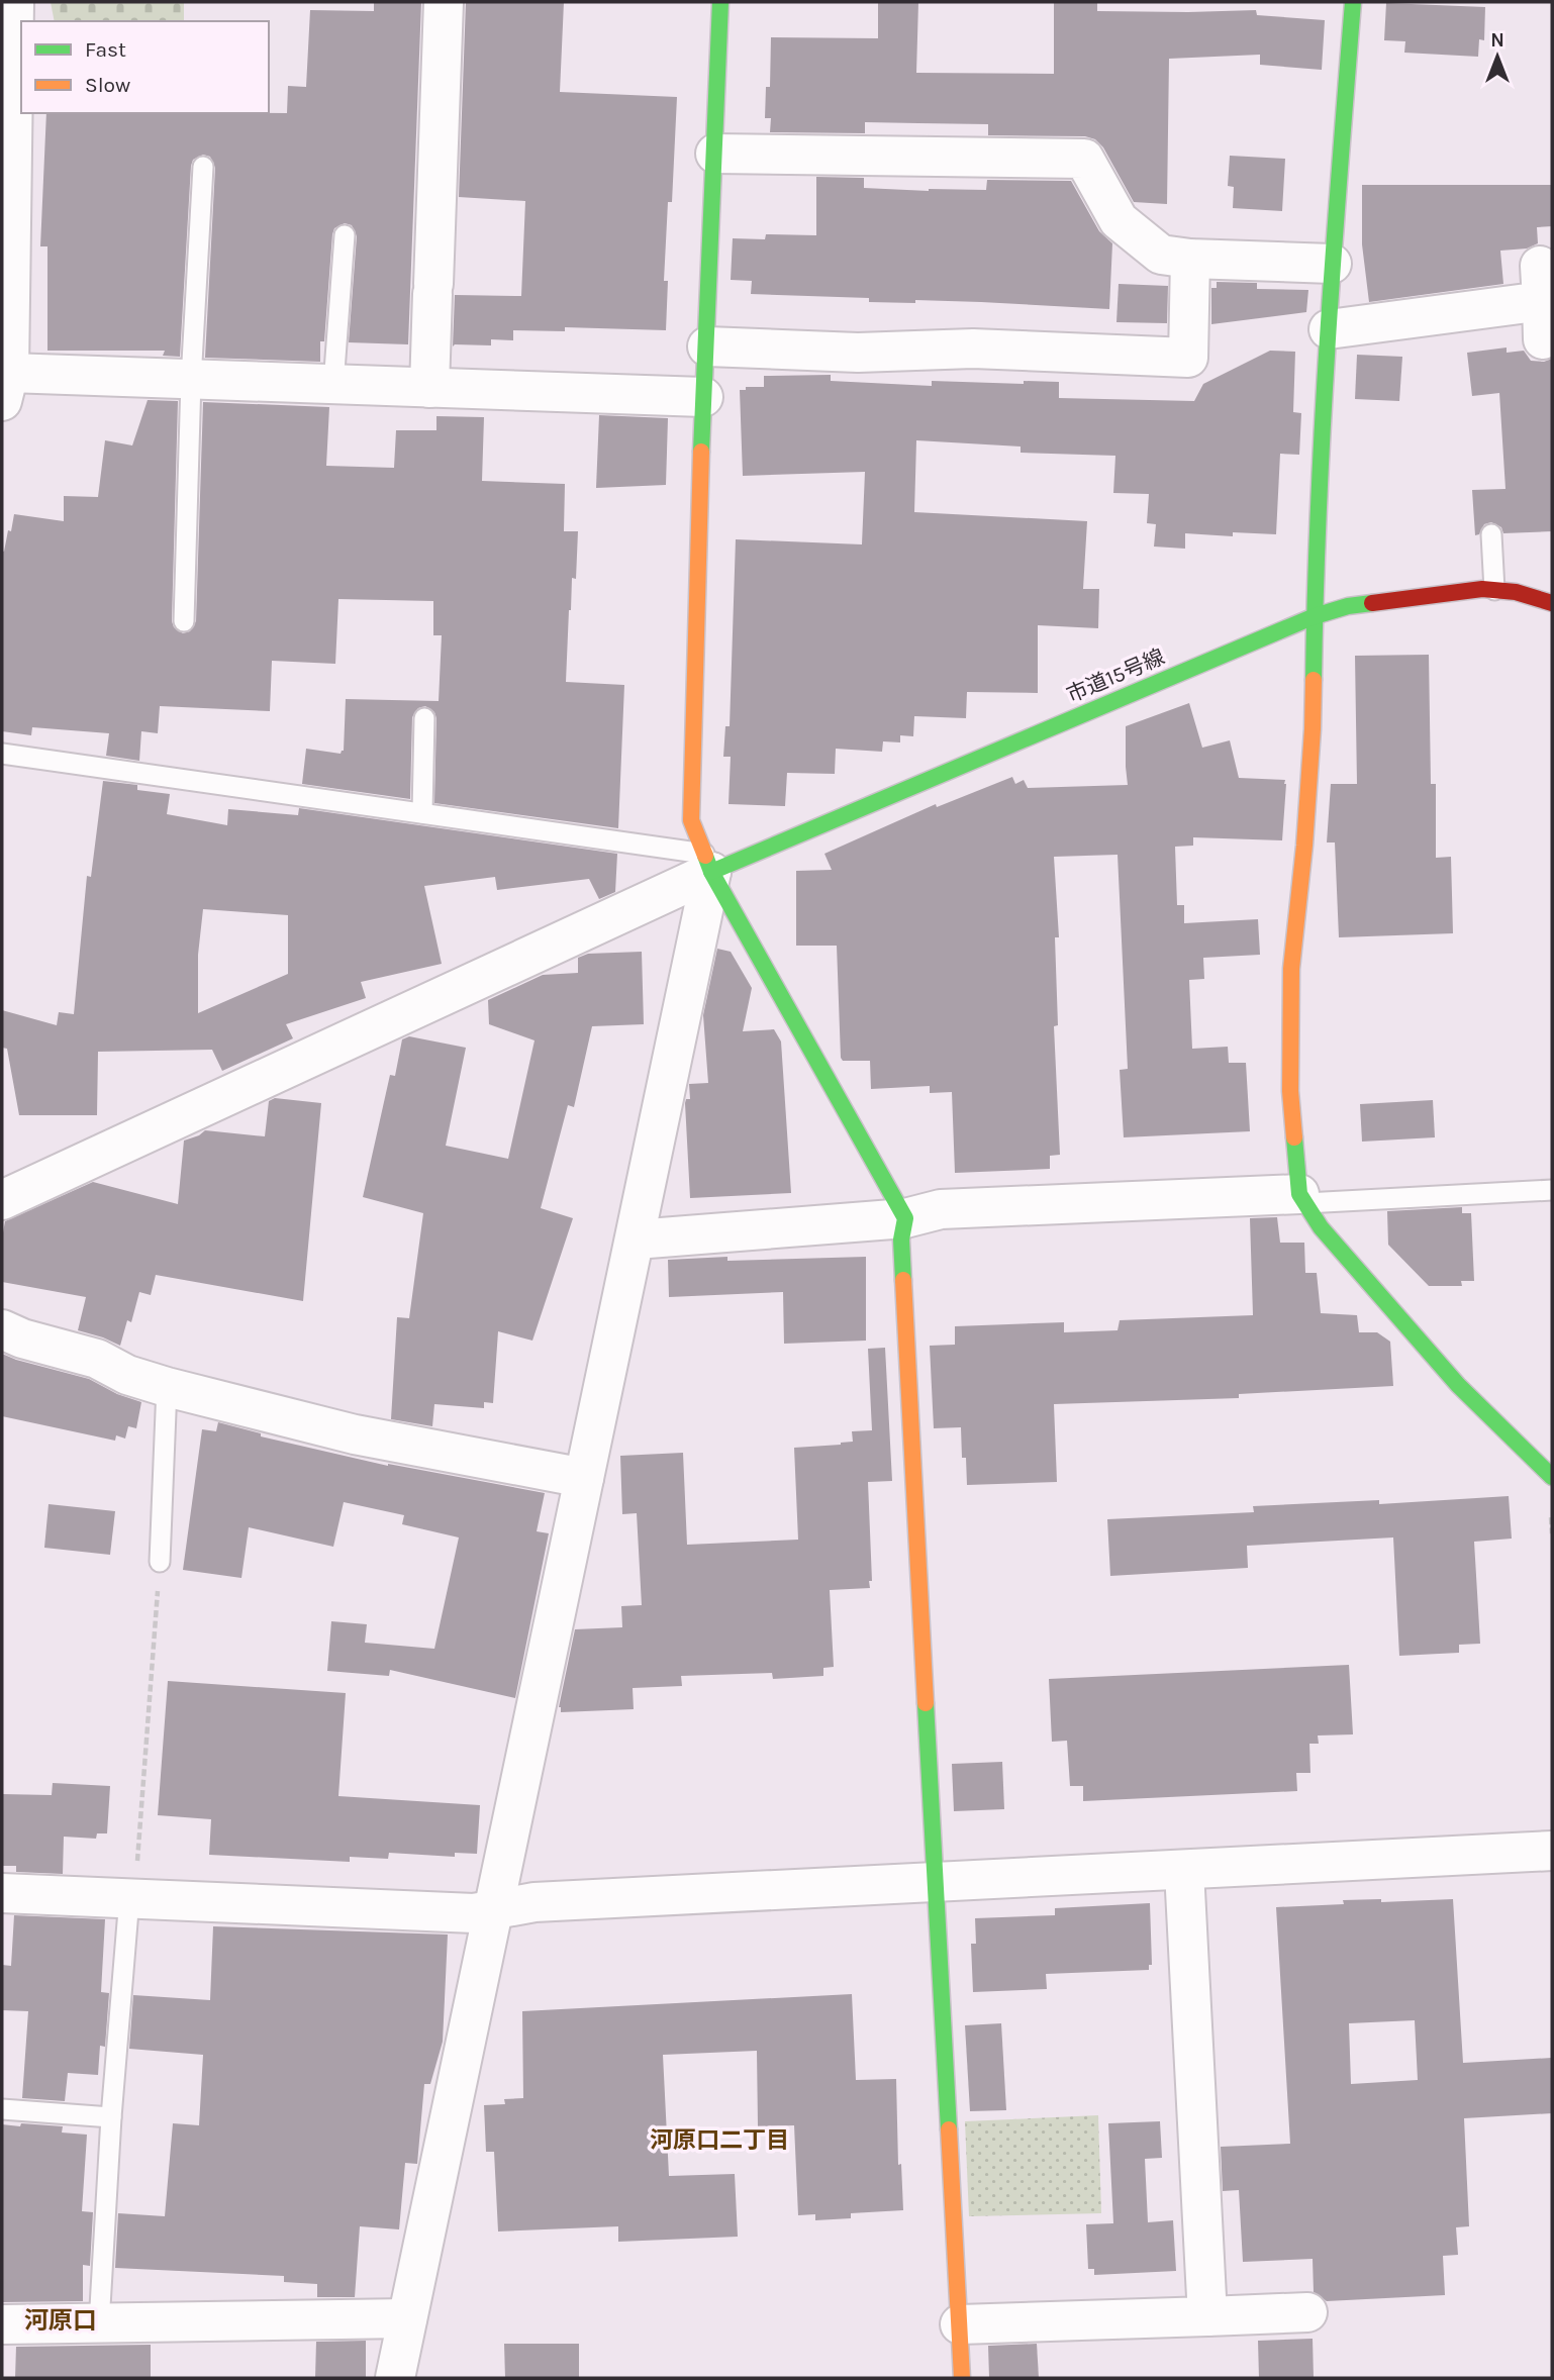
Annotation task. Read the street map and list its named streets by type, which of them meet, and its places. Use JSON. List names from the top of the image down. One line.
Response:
{"streets":{"street":["市道15号線"]},"districts":["河原口二丁目","河原口"],"legend":["Fast","Slow"],"north":"top"}
